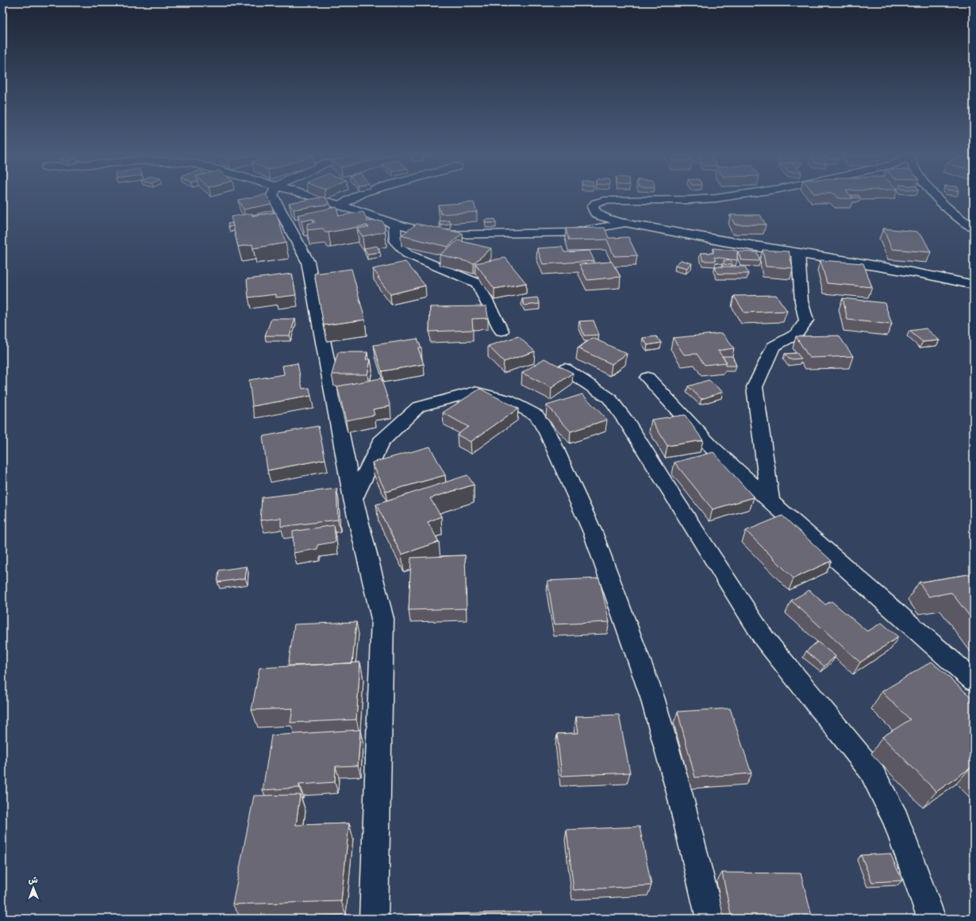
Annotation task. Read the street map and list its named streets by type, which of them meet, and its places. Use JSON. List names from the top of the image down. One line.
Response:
{"north":"top"}
